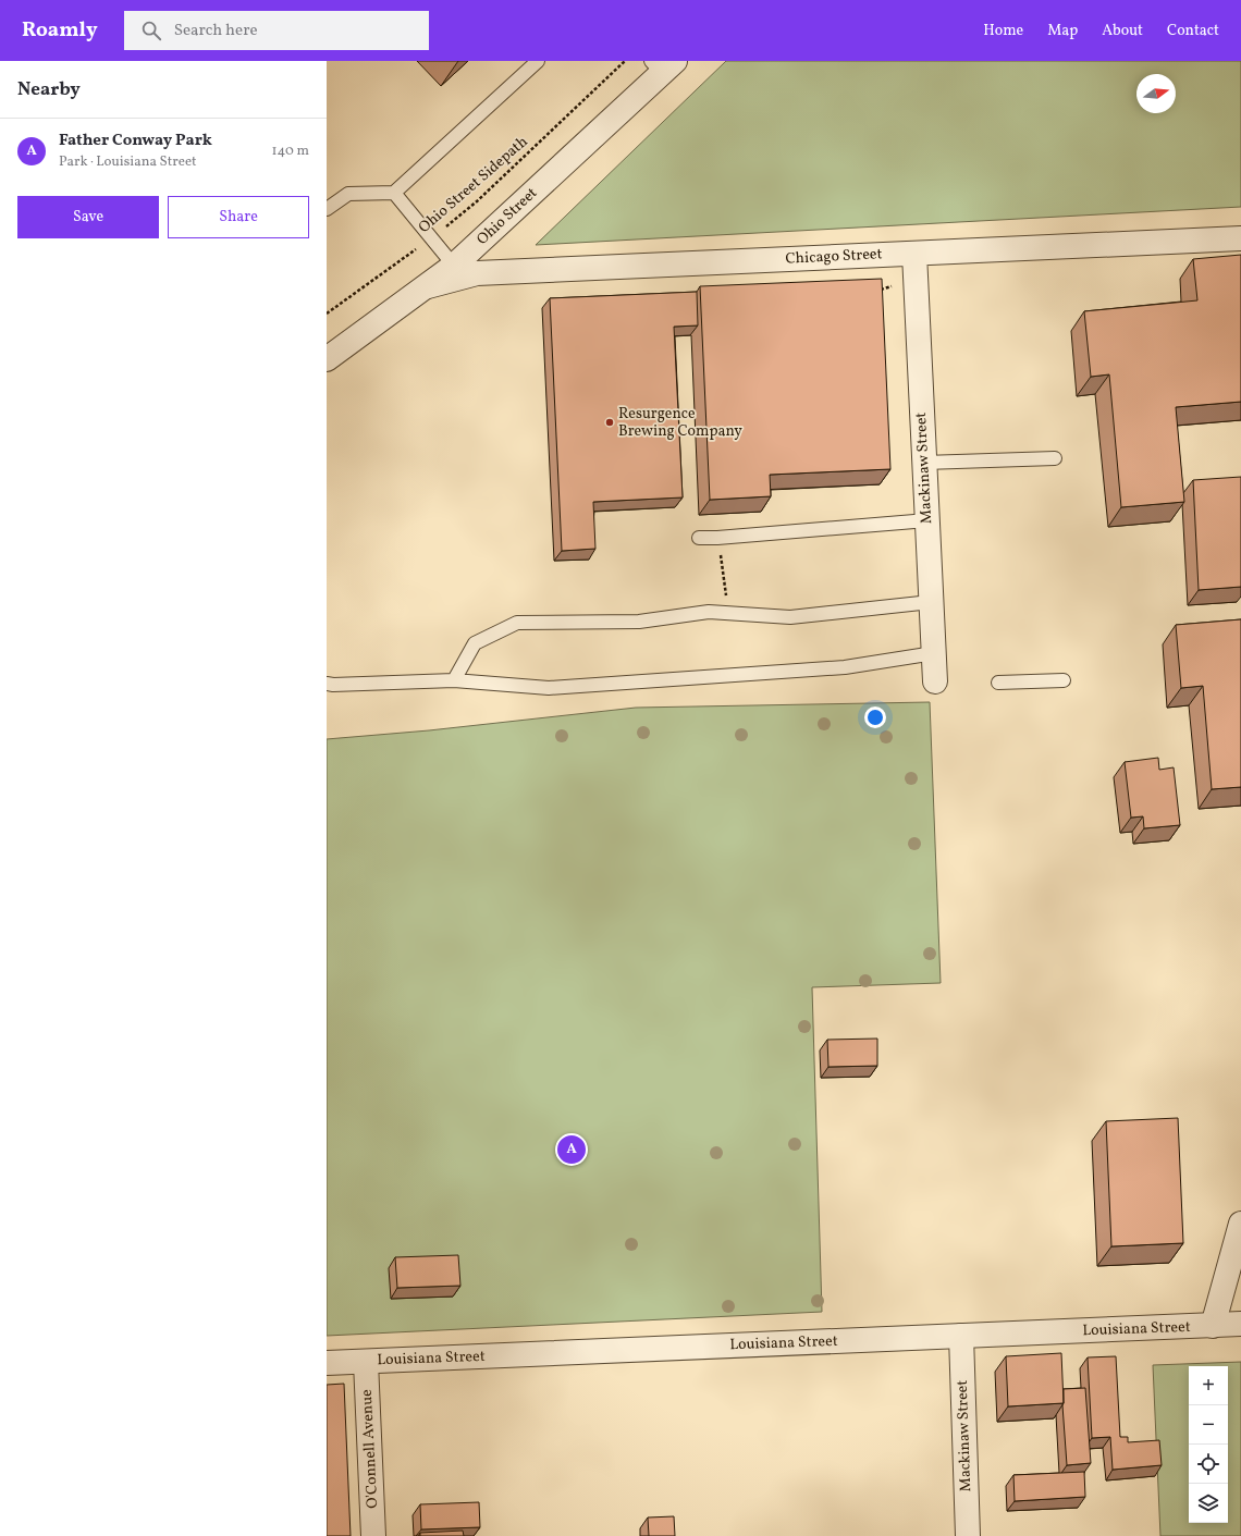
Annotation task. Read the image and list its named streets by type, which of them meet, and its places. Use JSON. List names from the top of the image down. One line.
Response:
{"streets":{"street":["Ohio Street","Chicago Street","Mackinaw Street","Louisiana Street","O'Connell Avenue"],"path":["Ohio Street Sidepath"]},"crossings":[["Ohio Street","Chicago Street"],["Chicago Street","Mackinaw Street"],["Mackinaw Street","Louisiana Street"],["Louisiana Street","O'Connell Avenue"]],"places":["Resurgence Brewing Company"],"north":"right","page":{"header":"Roamly","search":"Search here","nav":["Home","Map","About","Contact"],"heading":"Nearby","list":[{"mark":"A","name":"Father Conway Park","note":"Park · Louisiana Street","value":"140 m"}],"buttons":["Save","Share"],"pins":"A","map_buttons":["+","−"]}}
